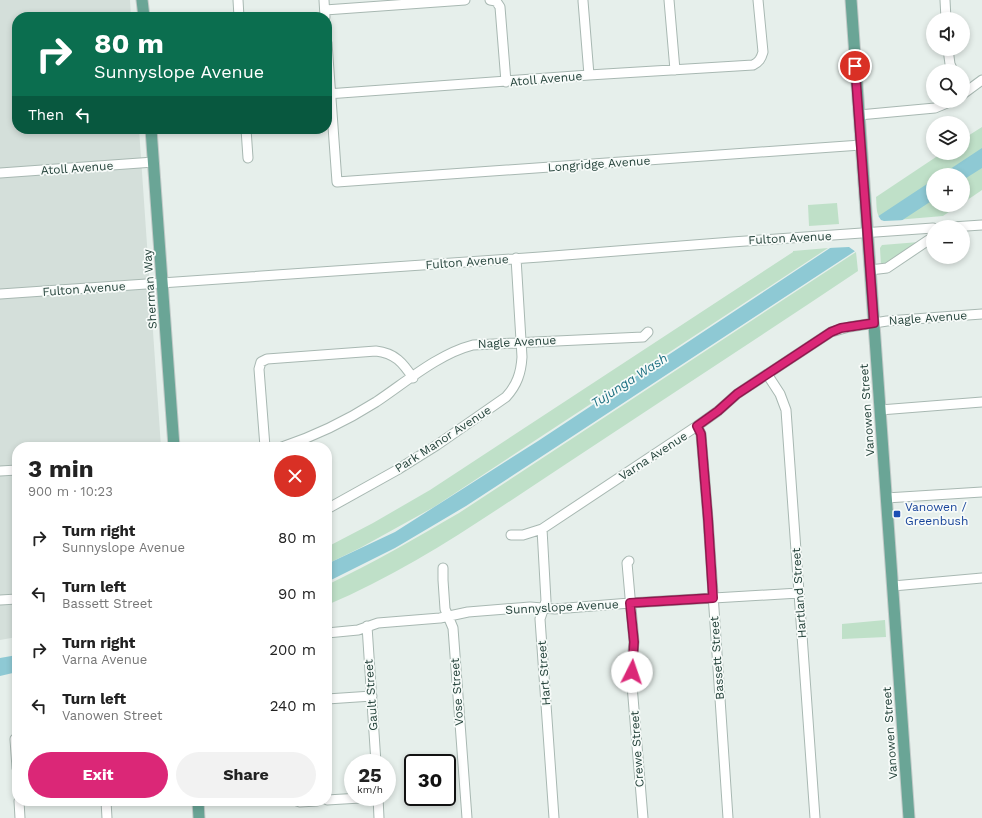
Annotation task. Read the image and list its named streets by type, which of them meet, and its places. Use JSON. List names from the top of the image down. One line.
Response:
{"streets":{"main road":["Sherman Way","Vanowen Street"],"street":["Atoll Avenue","Longridge Avenue","Fulton Avenue","Nagle Avenue","Park Manor Avenue","Varna Avenue","Hartland Street","Sunnyslope Avenue","Bassett Street","Hart Street","Vose Street","Gault Street","Crewe Street"]},"crossings":[["Atoll Avenue","Sherman Way"],["Longridge Avenue","Vanowen Street"],["Fulton Avenue","Sherman Way"],["Fulton Avenue","Vanowen Street"],["Nagle Avenue","Vanowen Street"],["Nagle Avenue","Park Manor Avenue"],["Nagle Avenue","Varna Avenue"],["Vanowen Street","Varna Avenue"],["Varna Avenue","Hartland Street"],["Varna Avenue","Bassett Street"],["Varna Avenue","Hart Street"],["Hartland Street","Sunnyslope Avenue"],["Sunnyslope Avenue","Bassett Street"],["Sunnyslope Avenue","Hart Street"],["Sunnyslope Avenue","Vose Street"],["Sunnyslope Avenue","Gault Street"],["Sunnyslope Avenue","Crewe Street"]],"water":["Tujunga Wash"],"places":{"transit":["Vanowen / Greenbush"]},"page":{"map_buttons":["+","−"],"turn":["80 m","Sunnyslope Avenue"],"then":"Then","heading":["3 min","900 m · 10:23"],"list":[{"name":"Turn right","note":"Sunnyslope Avenue","value":"80 m"},{"name":"Turn left","note":"Bassett Street","value":"90 m"},{"name":"Turn right","note":"Varna Avenue","value":"200 m"},{"name":"Turn left","note":"Vanowen Street","value":"240 m"}],"buttons":["Exit","Share"],"speed":"25 km/h","limit":"30"}}
